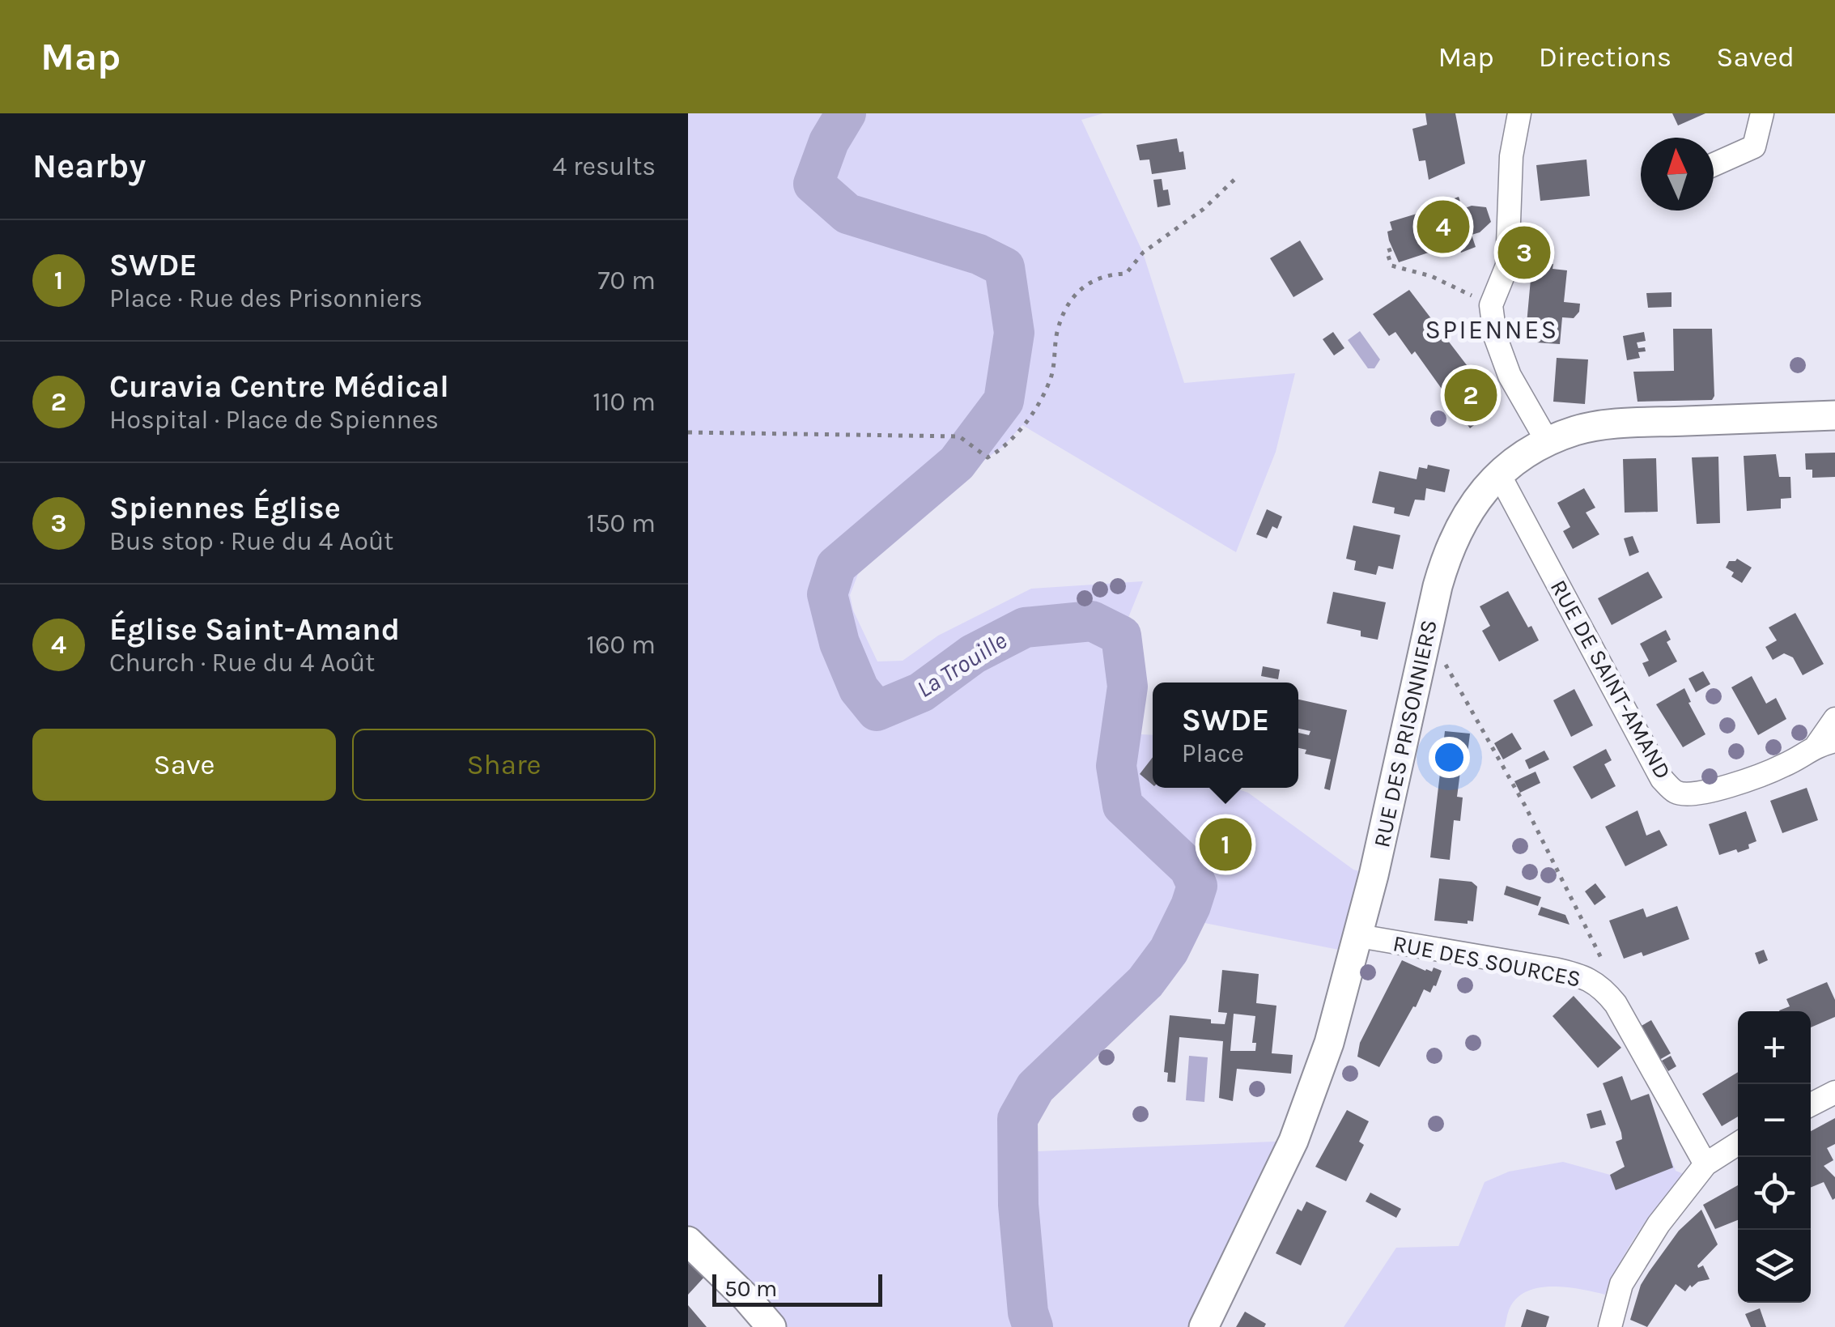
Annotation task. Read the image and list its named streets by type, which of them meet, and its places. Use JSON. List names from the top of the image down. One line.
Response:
{"streets":{"street":["RUE DE SAINT-AMAND","RUE DES PRISONNIERS","RUE DES SOURCES"]},"crossings":[["RUE DE SAINT-AMAND","RUE DES PRISONNIERS"],["RUE DES PRISONNIERS","RUE DES SOURCES"]],"districts":["SPIENNES"],"water":["La Trouille"],"scale_bar":"50 m","north":"top","page":{"header":"Map","nav":["Map","Directions","Saved"],"heading":["Nearby","4 results"],"pins":["4","3","2","1"],"list":[{"mark":"1","name":"SWDE","note":"Place · Rue des Prisonniers","value":"70 m"},{"mark":"2","name":"Curavia Centre Médical","note":"Hospital · Place de Spiennes","value":"110 m"},{"mark":"3","name":"Spiennes Église","note":"Bus stop · Rue du 4 Août","value":"150 m"},{"mark":"4","name":"Église Saint-Amand","note":"Church · Rue du 4 Août","value":"160 m"}],"popup":["SWDE","Place"],"buttons":["Save","Share"],"map_buttons":["+","−"],"scale":"50 m"}}
